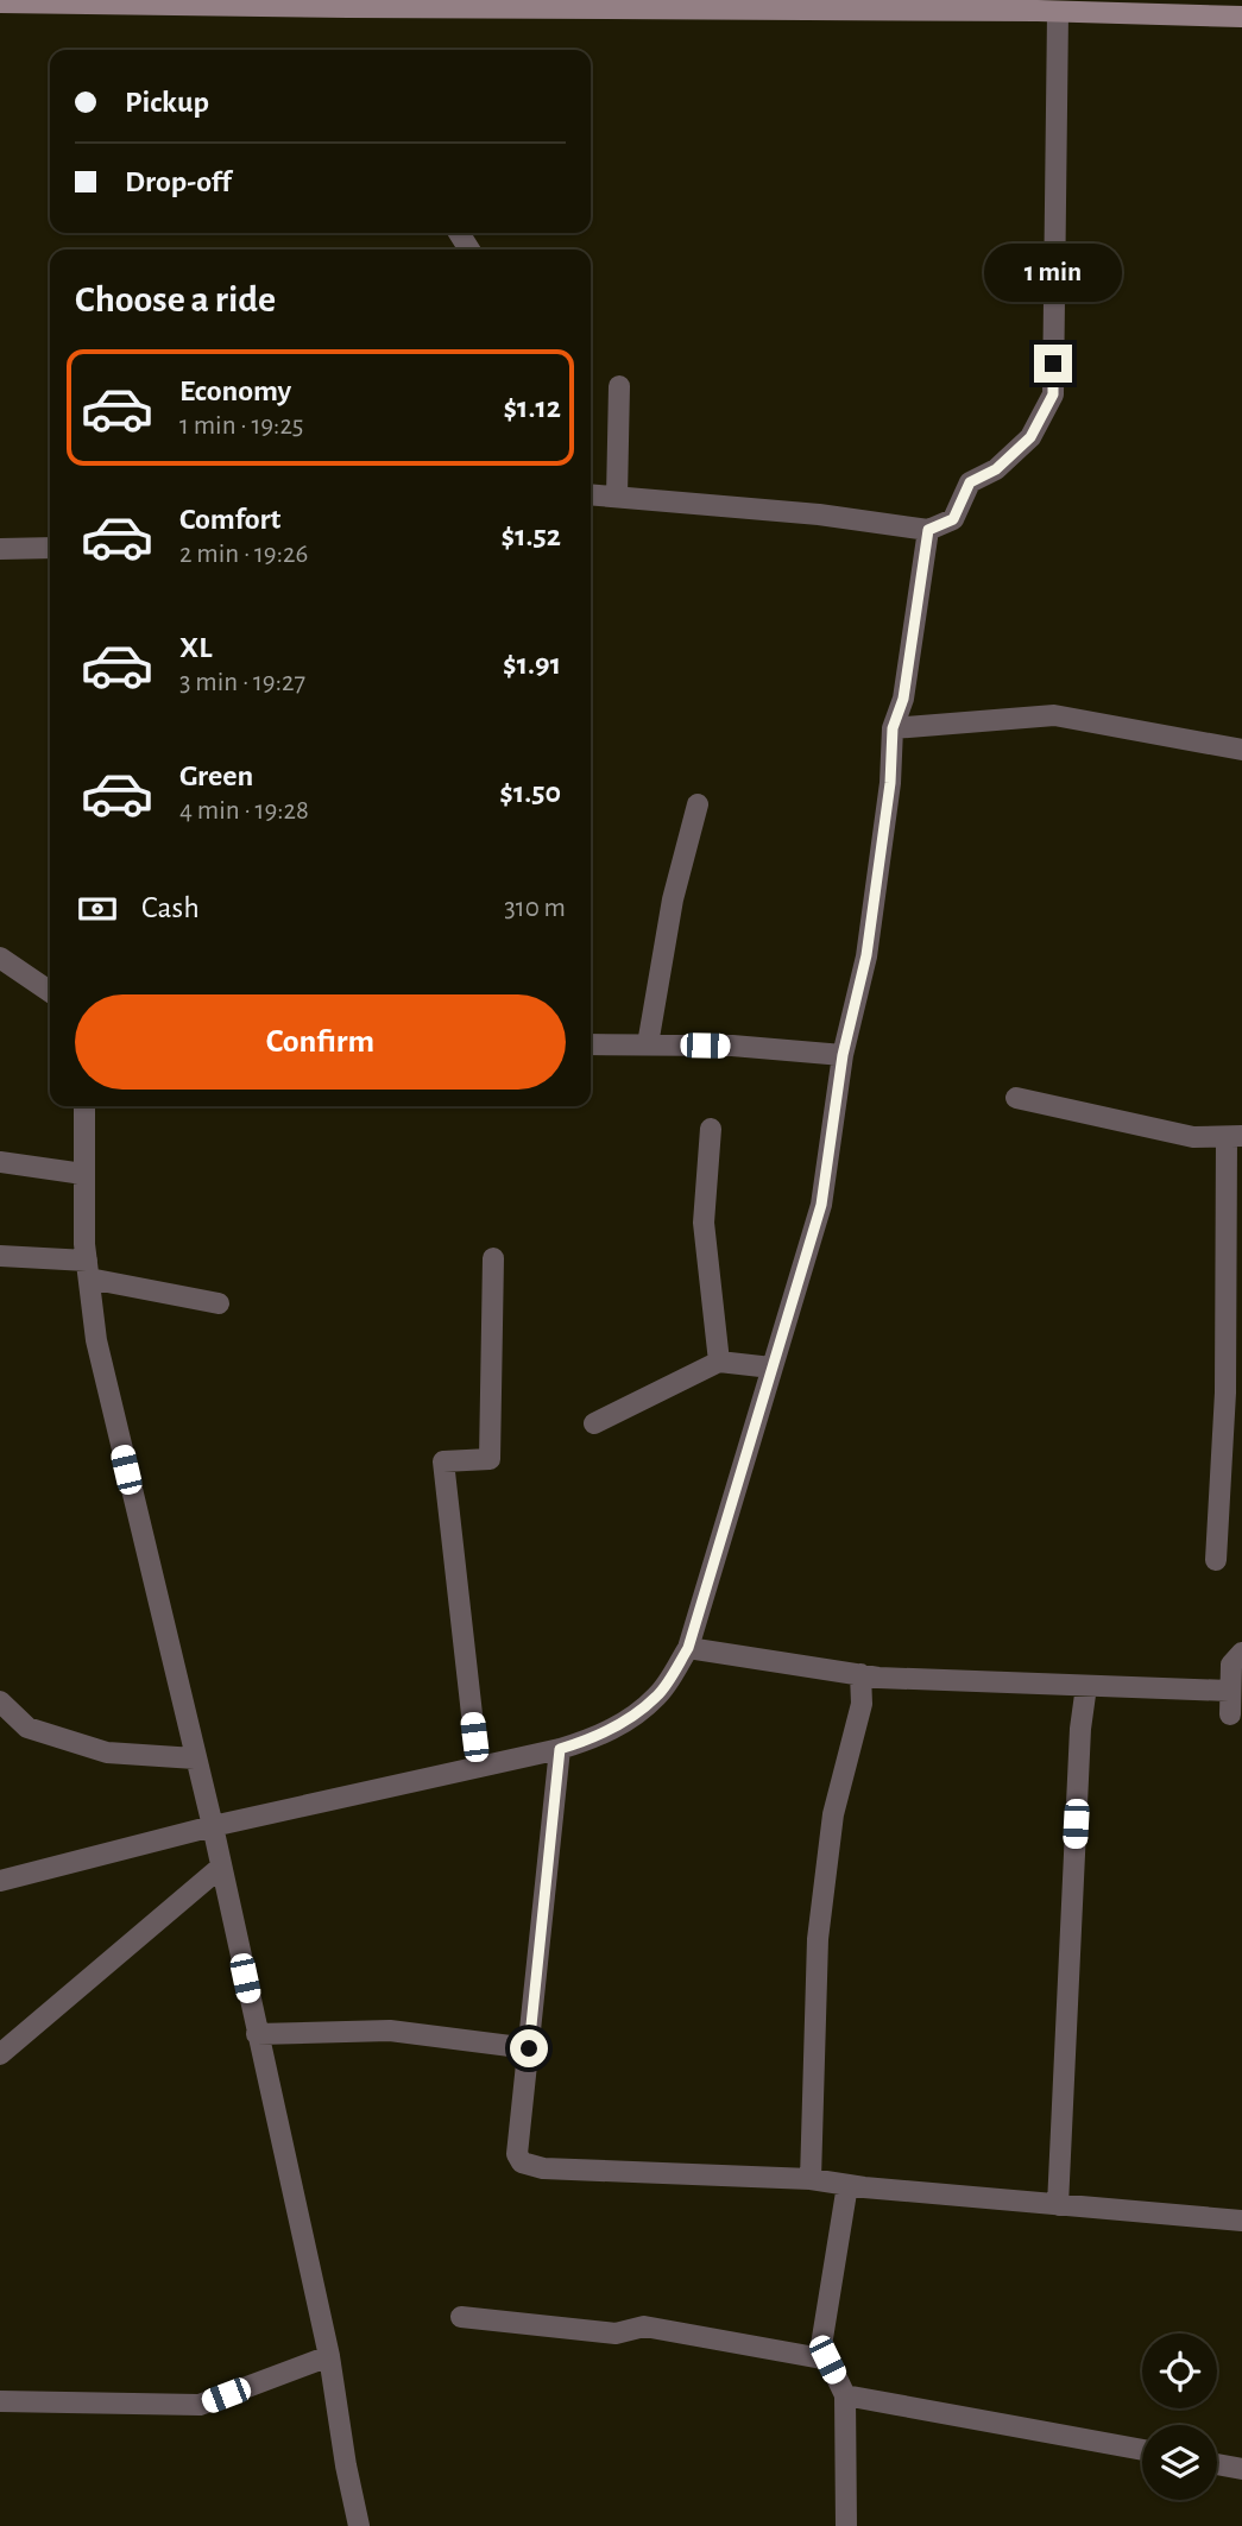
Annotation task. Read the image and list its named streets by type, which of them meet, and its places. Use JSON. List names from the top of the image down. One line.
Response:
{"page":{"banner":["Pickup","Drop-off"],"bubble":"1 min","heading":"Choose a ride","list":[{"name":"Economy","note":"1 min · 19:25","value":"$1.12"},{"name":"Comfort","note":"2 min · 19:26","value":"$1.52"},{"name":"XL","note":"3 min · 19:27","value":"$1.91"},{"name":"Green","note":"4 min · 19:28","value":"$1.50"}],"pay":["Cash","310 m"],"buttons":"Confirm"}}
